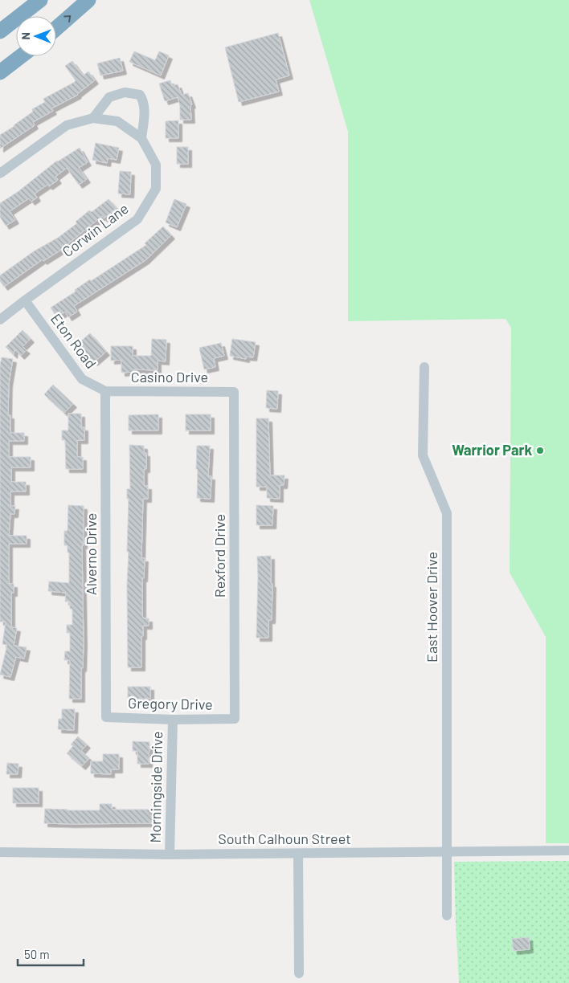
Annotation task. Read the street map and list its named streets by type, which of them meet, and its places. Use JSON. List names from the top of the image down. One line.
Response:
{"streets":{"street":["Corwin Lane","Eton Road","Casino Drive","Alverno Drive","Rexford Drive","East Hoover Drive","Gregory Drive","Morningside Drive","South Calhoun Street"]},"crossings":[["Corwin Lane","Eton Road"],["Eton Road","Casino Drive"],["Eton Road","Alverno Drive"],["Casino Drive","Alverno Drive"],["Casino Drive","Rexford Drive"],["Alverno Drive","Gregory Drive"],["Rexford Drive","Gregory Drive"],["East Hoover Drive","South Calhoun Street"],["Gregory Drive","Morningside Drive"],["Morningside Drive","South Calhoun Street"]],"places":["Warrior Park"],"scale_bar":"50 m","north":"left"}
